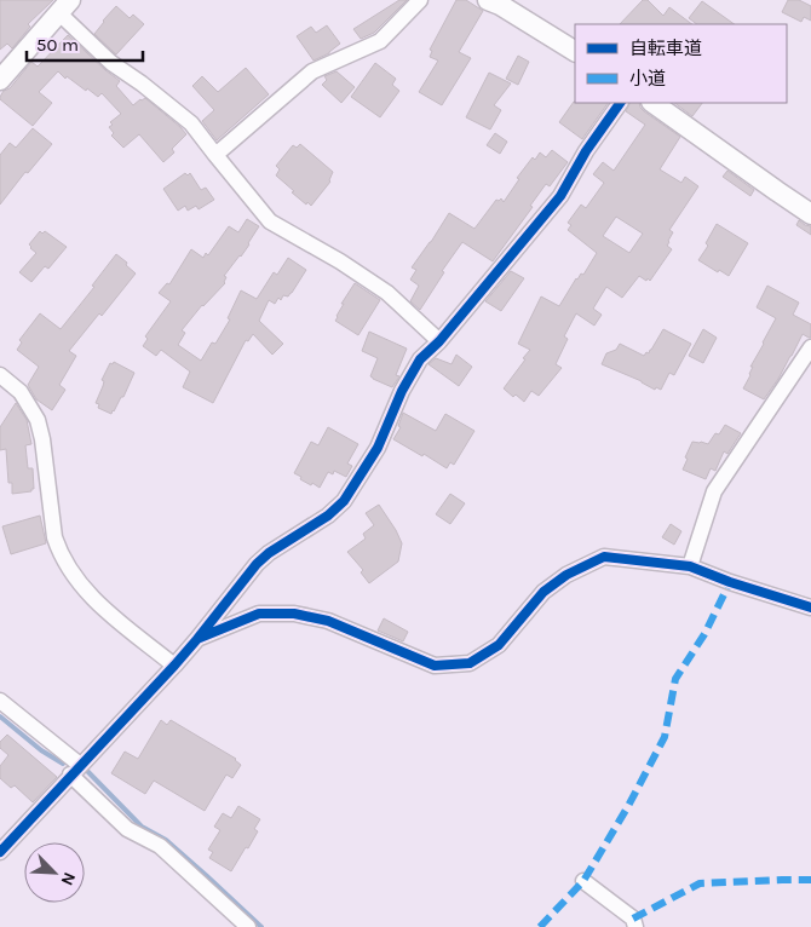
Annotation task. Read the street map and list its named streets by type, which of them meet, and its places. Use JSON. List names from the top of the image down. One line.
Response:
{"legend":["自転車道","小道"],"scale_bar":"50 m","north":"bottom right"}
